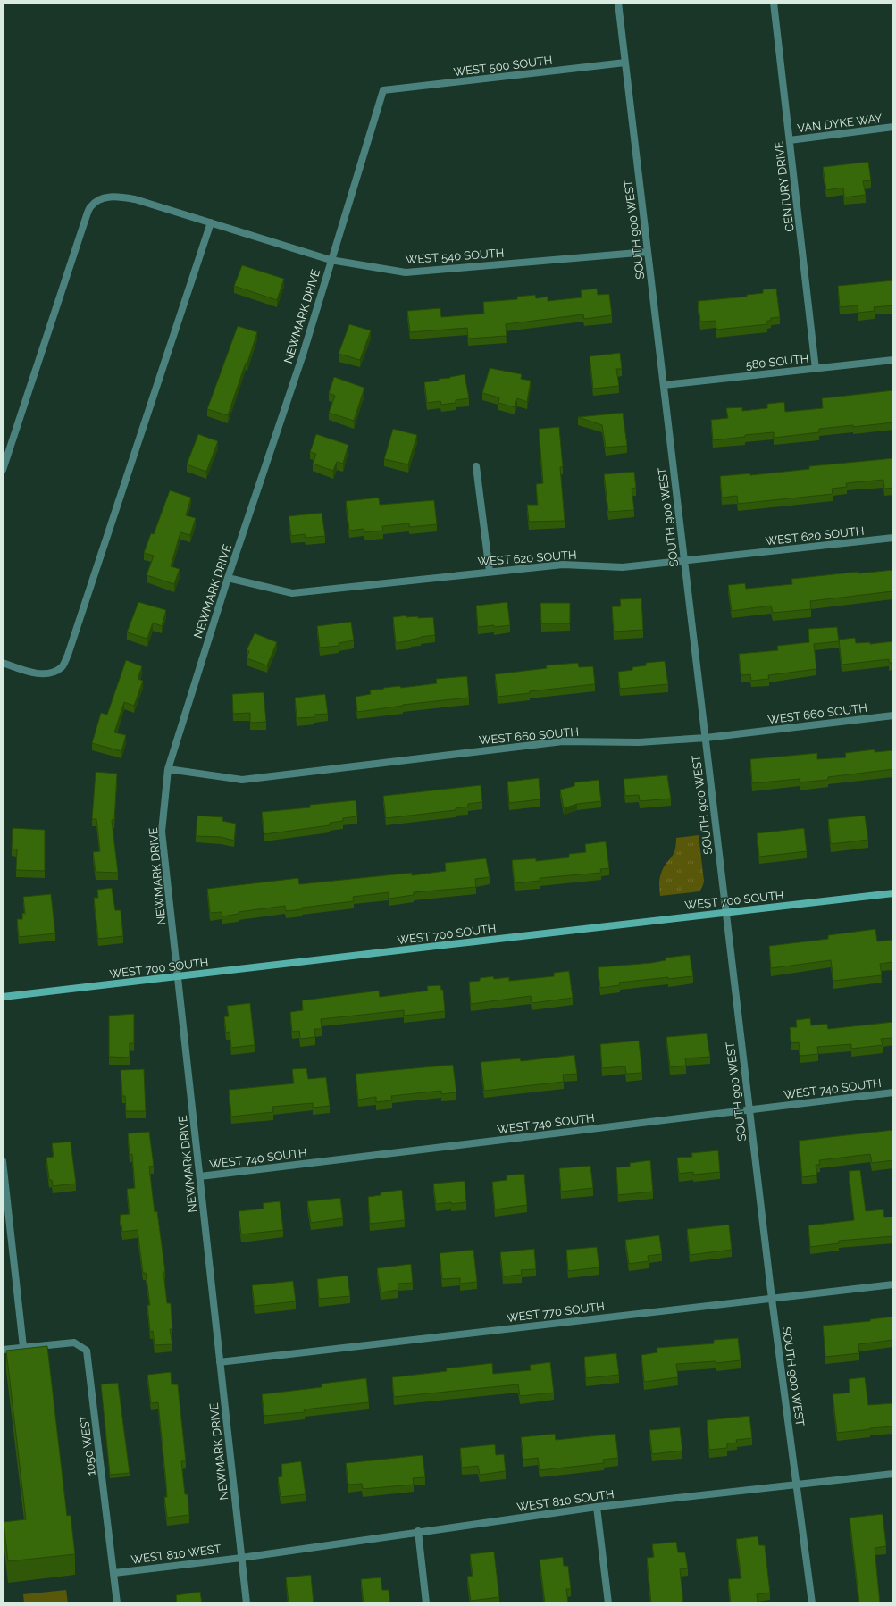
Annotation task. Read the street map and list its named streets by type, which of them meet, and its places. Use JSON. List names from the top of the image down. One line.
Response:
{"streets":{"street":["WEST 500 SOUTH","VAN DYKE WAY","CENTURY DRIVE","SOUTH 900 WEST","WEST 540 SOUTH","NEWMARK DRIVE","580 SOUTH","WEST 620 SOUTH","WEST 660 SOUTH","WEST 700 SOUTH","WEST 740 SOUTH","WEST 770 SOUTH","1050 WEST","WEST 810 SOUTH","WEST 810 WEST"]},"crossings":[["WEST 500 SOUTH","SOUTH 900 WEST"],["WEST 500 SOUTH","NEWMARK DRIVE"],["VAN DYKE WAY","CENTURY DRIVE"],["CENTURY DRIVE","580 SOUTH"],["SOUTH 900 WEST","WEST 540 SOUTH"],["SOUTH 900 WEST","580 SOUTH"],["SOUTH 900 WEST","WEST 620 SOUTH"],["SOUTH 900 WEST","WEST 660 SOUTH"],["SOUTH 900 WEST","WEST 700 SOUTH"],["SOUTH 900 WEST","WEST 740 SOUTH"],["SOUTH 900 WEST","WEST 770 SOUTH"],["SOUTH 900 WEST","WEST 810 SOUTH"],["WEST 540 SOUTH","NEWMARK DRIVE"],["NEWMARK DRIVE","WEST 620 SOUTH"],["NEWMARK DRIVE","WEST 660 SOUTH"],["NEWMARK DRIVE","WEST 700 SOUTH"],["NEWMARK DRIVE","WEST 740 SOUTH"],["NEWMARK DRIVE","WEST 770 SOUTH"],["NEWMARK DRIVE","WEST 810 SOUTH"],["NEWMARK DRIVE","WEST 810 WEST"],["1050 WEST","WEST 810 WEST"],["WEST 810 SOUTH","WEST 810 WEST"]]}
